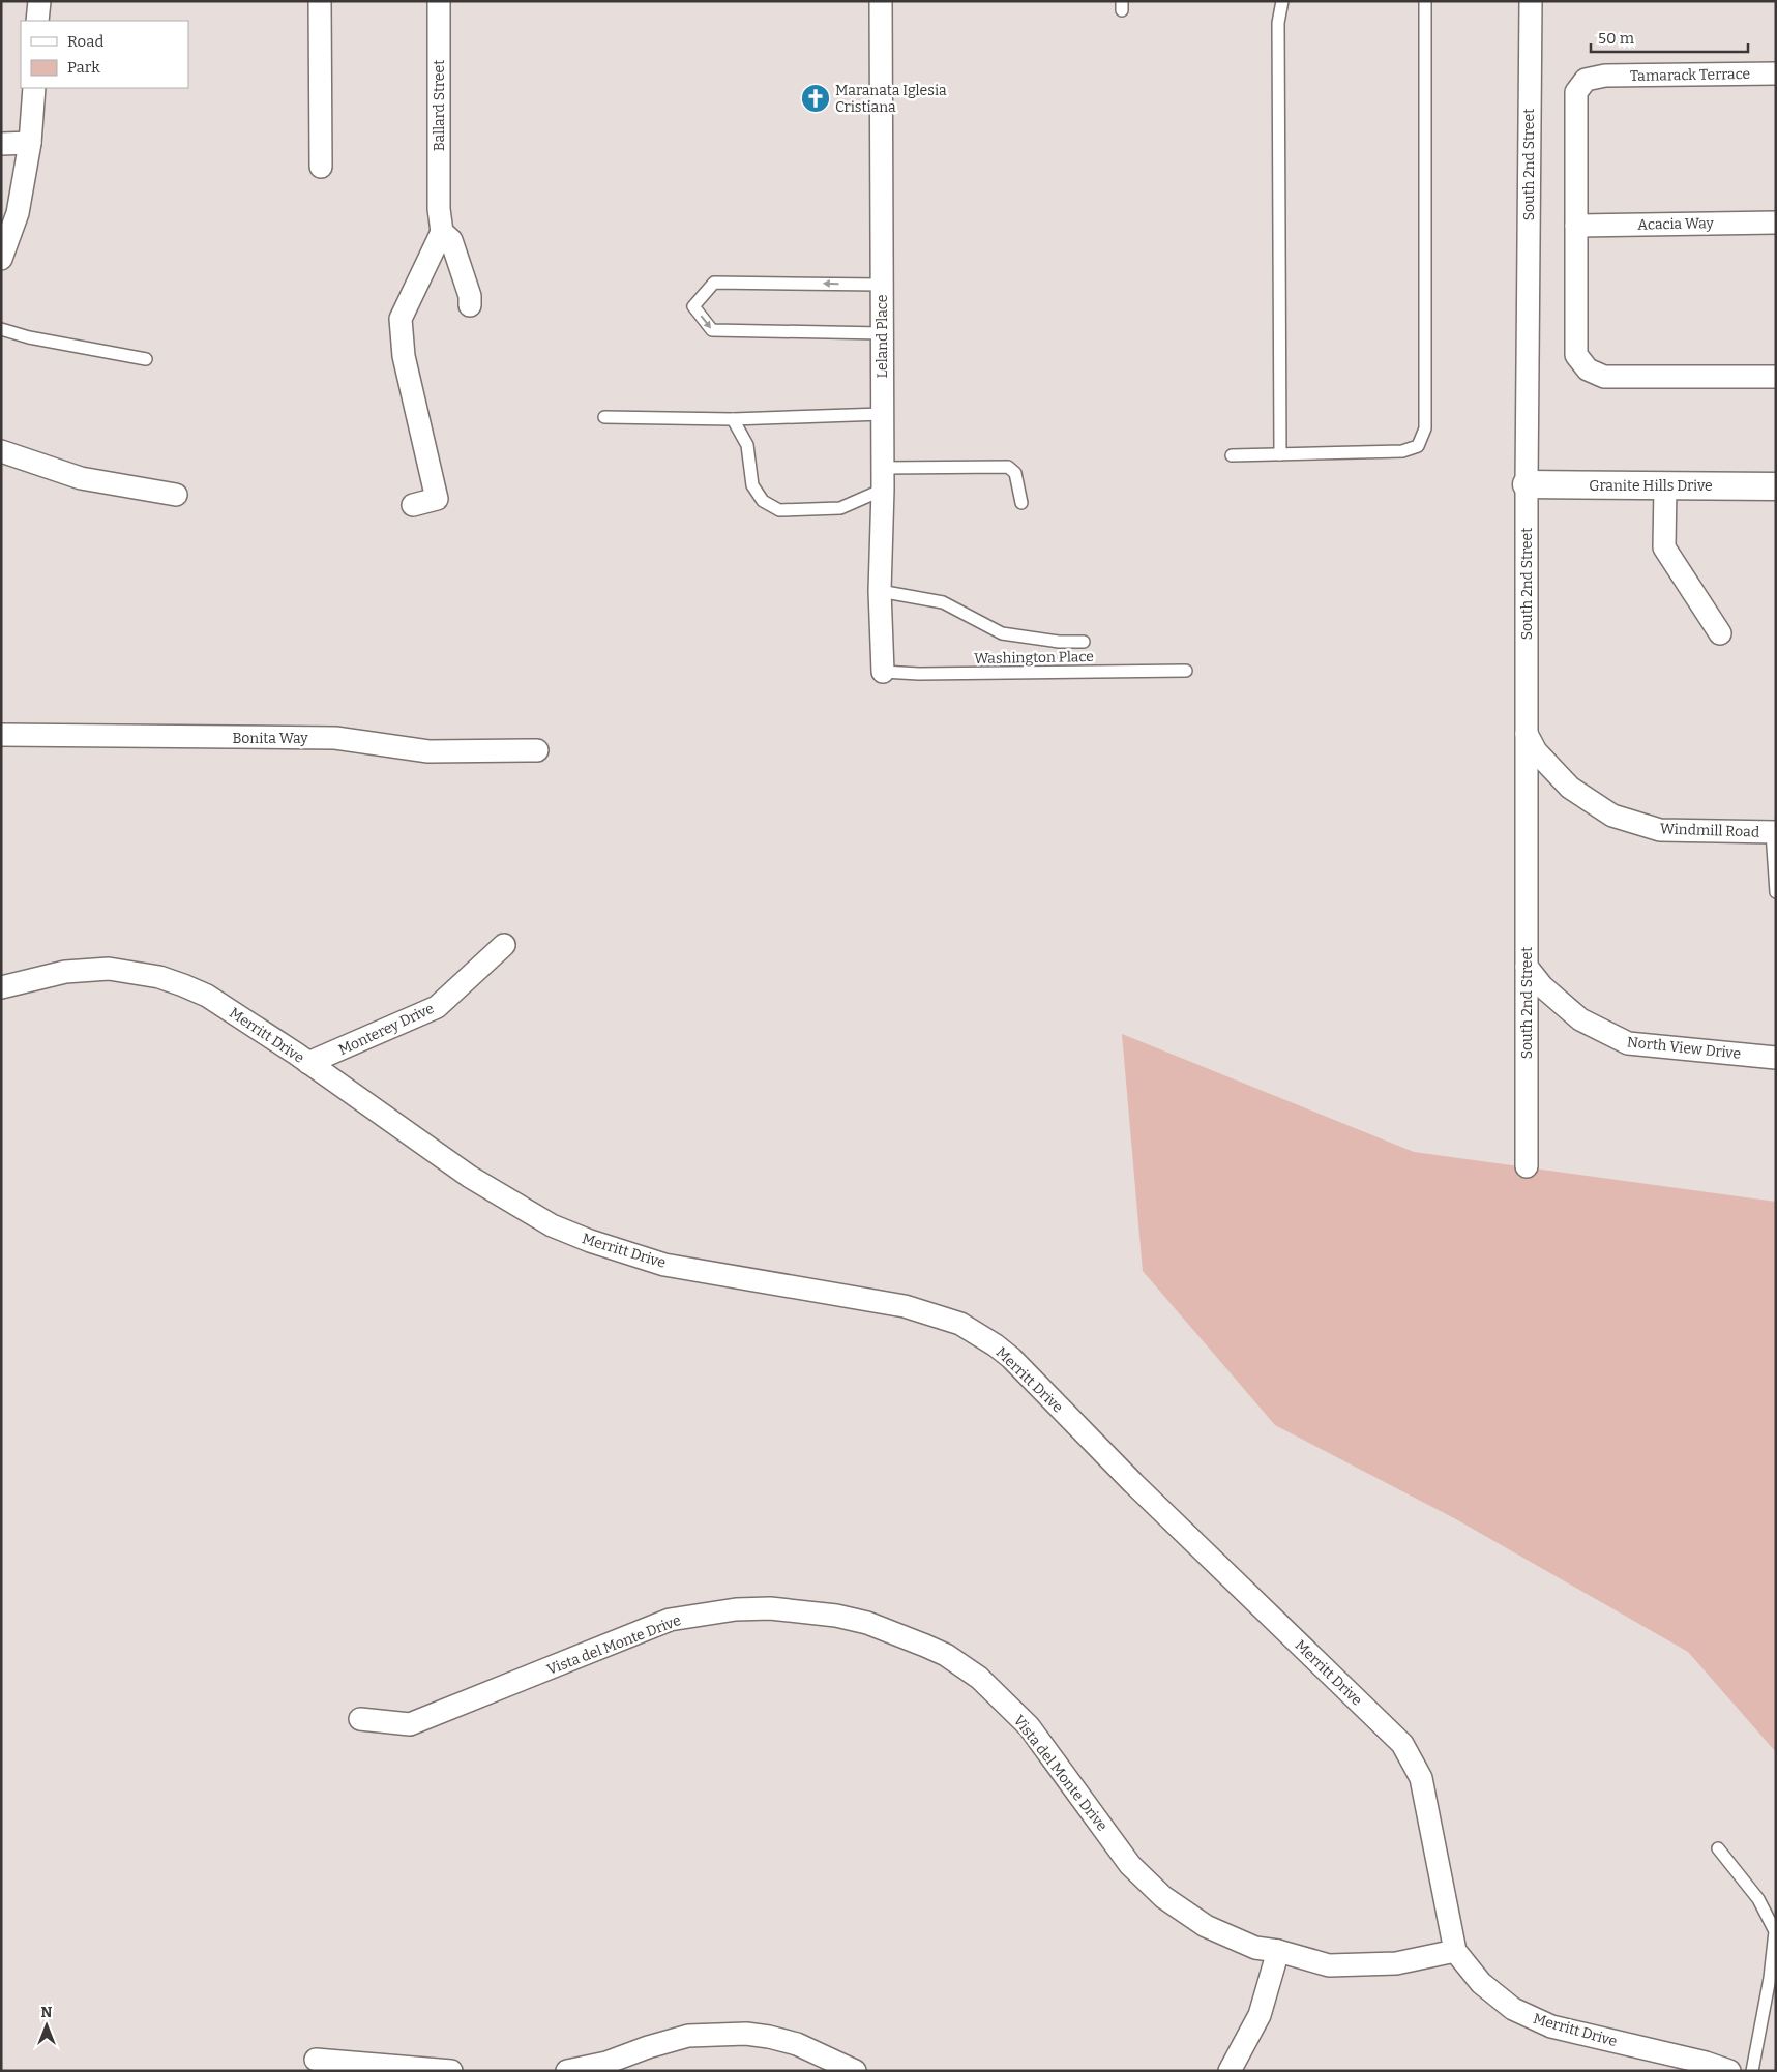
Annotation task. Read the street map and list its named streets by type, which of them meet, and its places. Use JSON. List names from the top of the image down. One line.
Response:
{"streets":{"street":["Tamarack Terrace","Ballard Street","South 2nd Street","Acacia Way","Leland Place","Granite Hills Drive","Bonita Way","Windmill Road","Monterey Drive","Merritt Drive","North View Drive","Vista del Monte Drive"],"lane":["Washington Place"]},"crossings":[["Tamarack Terrace","Acacia Way"],["South 2nd Street","Granite Hills Drive"],["South 2nd Street","Windmill Road"],["South 2nd Street","North View Drive"],["Leland Place","Washington Place"],["Monterey Drive","Merritt Drive"],["Merritt Drive","Vista del Monte Drive"]],"places":{"church":["Maranata Iglesia Cristiana"]},"legend":["Road","Park"],"scale_bar":"50 m","north":"top"}
